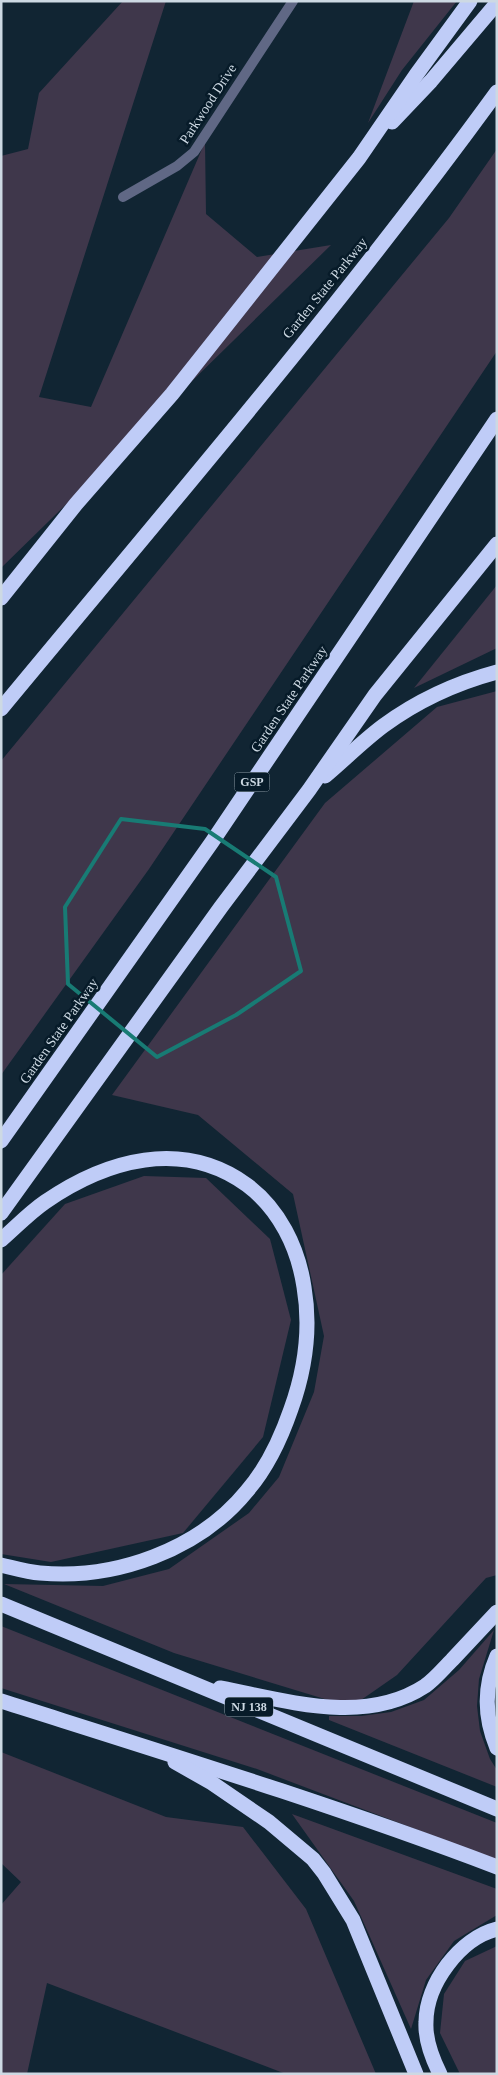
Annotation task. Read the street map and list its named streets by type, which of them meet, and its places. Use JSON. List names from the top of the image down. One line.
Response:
{"streets":{"highway":["Garden State Parkway","GSP","NJ 138"],"street":["Parkwood Drive"]}}
